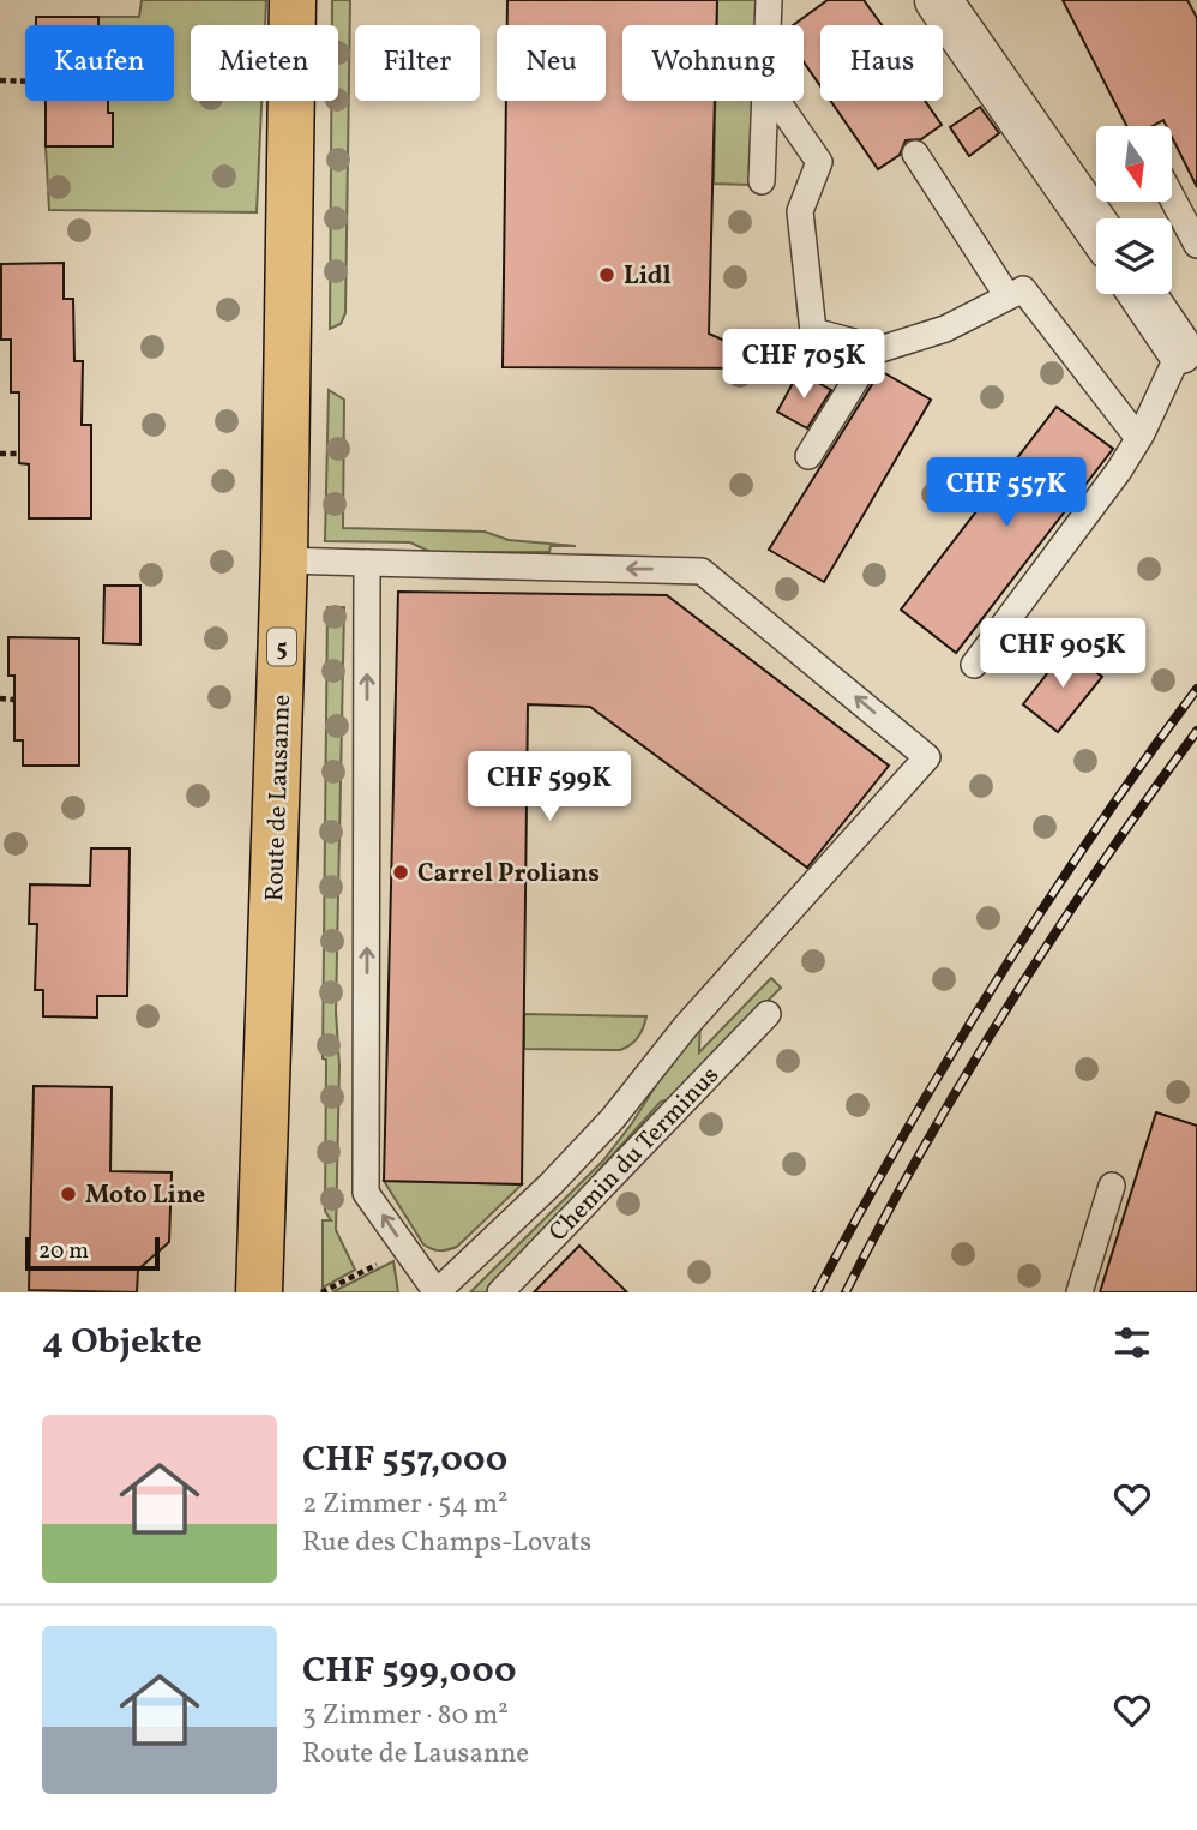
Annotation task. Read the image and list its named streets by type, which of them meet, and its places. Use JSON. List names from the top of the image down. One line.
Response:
{"streets":{"main road":["5","Route de Lausanne"],"lane":["Chemin du Terminus"]},"places":["Lidl","Carrel Prolians","Moto Line"],"scale_bar":"20 m","north":"bottom","page":{"chip":["Kaufen","Mieten","Filter","Neu","Wohnung","Haus"],"price":["CHF 705K","CHF 557K","CHF 905K","CHF 599K"],"scale":"20 m","heading":"4 Objekte","list":[{"name":"CHF 557,000","note":"2 Zimmer · 54 m² · Rue des Champs-Lovats"},{"name":"CHF 599,000","note":"3 Zimmer · 80 m² · Route de Lausanne"}]}}
